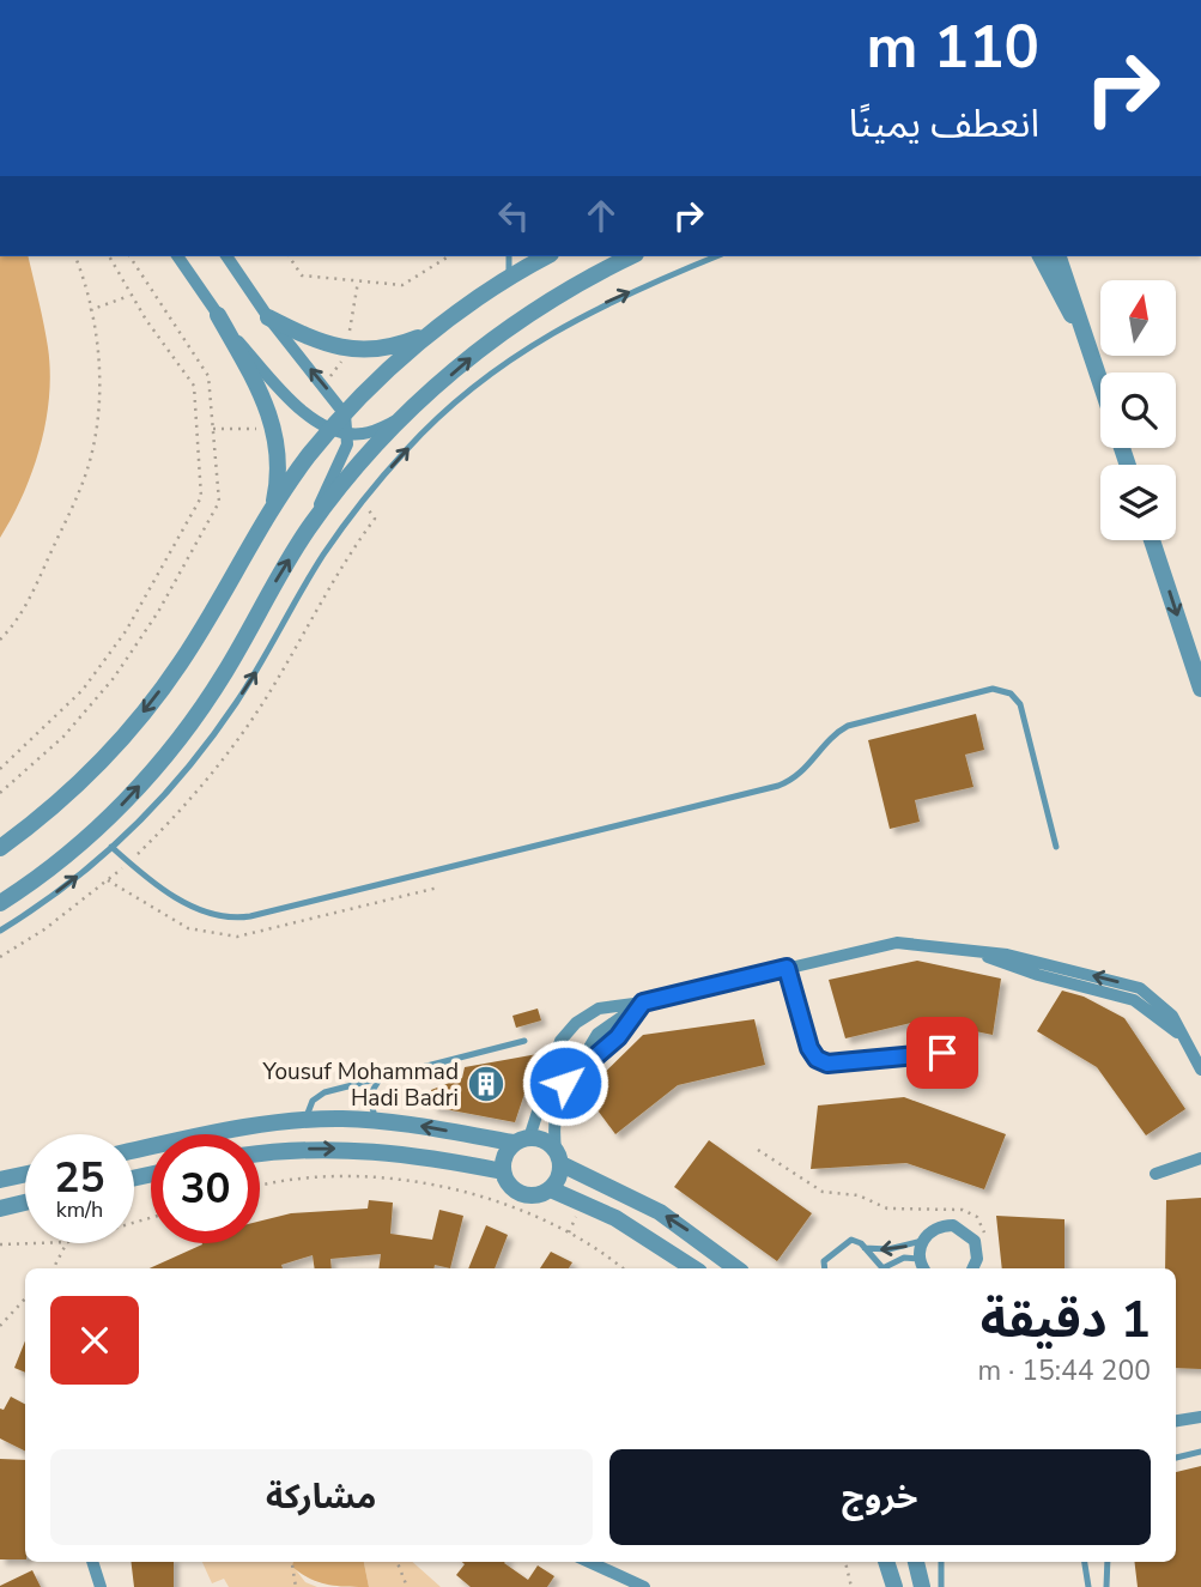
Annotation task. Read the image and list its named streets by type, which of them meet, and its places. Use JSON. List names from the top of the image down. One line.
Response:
{"places":{"building":["Yousuf Mohammad Hadi Badri"]},"north":"top","page":{"turn":["110 m","انعطف يمينًا"],"speed":"25 km/h","limit":"30","heading":["1 دقيقة","200 m · 15:44"],"buttons":["خروج","مشاركة"]}}
